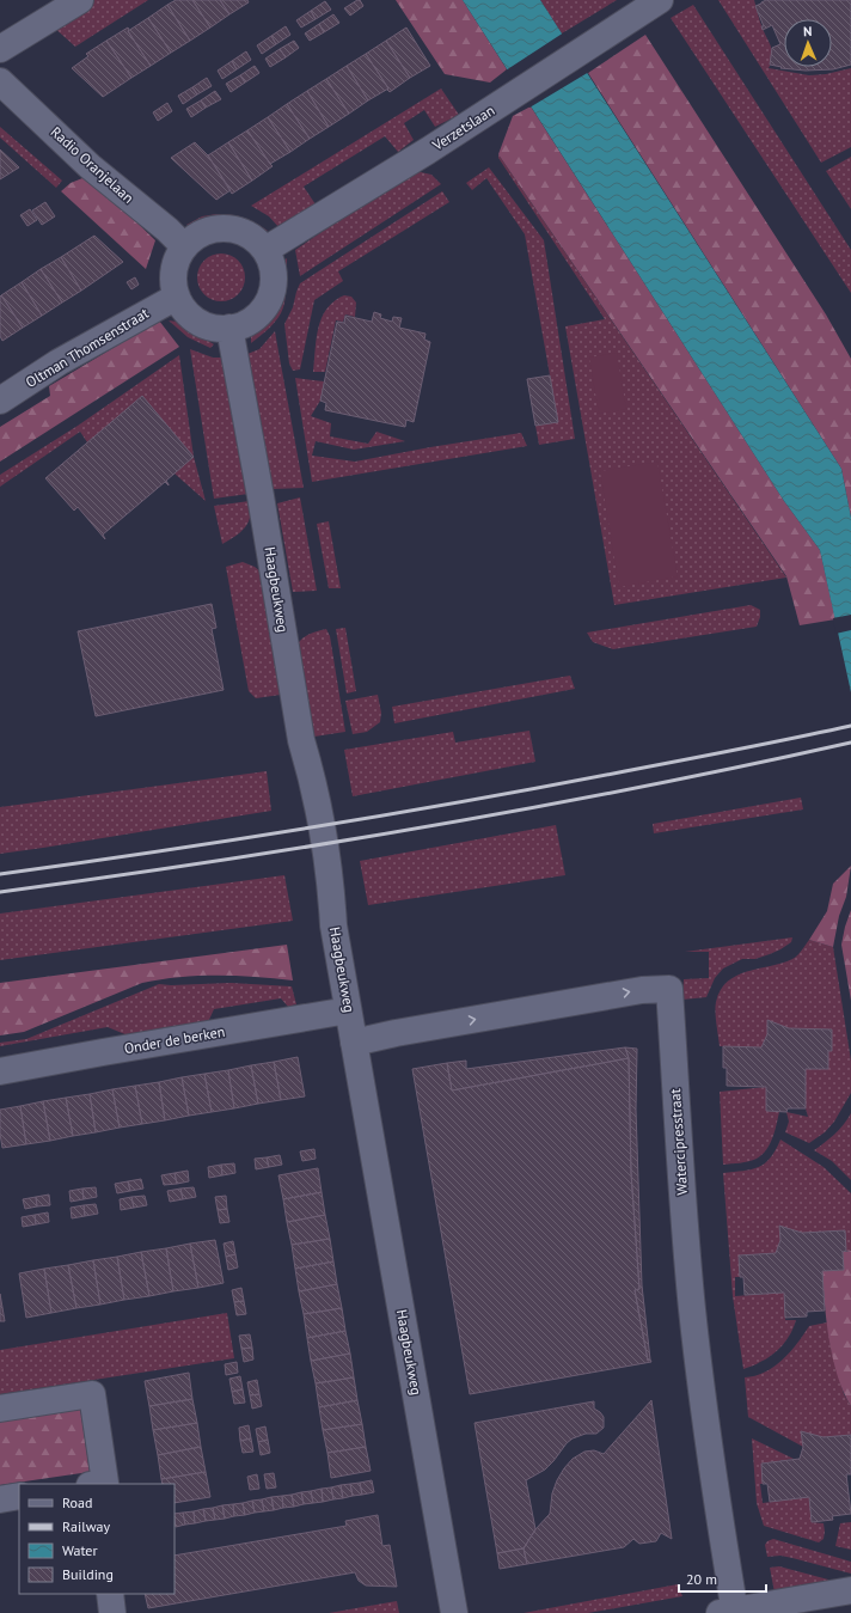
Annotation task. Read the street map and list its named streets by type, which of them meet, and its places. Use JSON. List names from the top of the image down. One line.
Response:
{"streets":{"street":["Verzetslaan","Radio Oranjelaan","Oltman Thomsenstraat","Haagbeukweg","Onder de berken","Watercipresstraat"]},"crossings":[["Verzetslaan","Radio Oranjelaan"],["Verzetslaan","Oltman Thomsenstraat"],["Verzetslaan","Haagbeukweg"],["Radio Oranjelaan","Oltman Thomsenstraat"],["Radio Oranjelaan","Haagbeukweg"],["Oltman Thomsenstraat","Haagbeukweg"],["Haagbeukweg","Onder de berken"],["Haagbeukweg","Watercipresstraat"]],"legend":["Road","Railway","Water","Building"],"scale_bar":"20 m","north":"top"}
